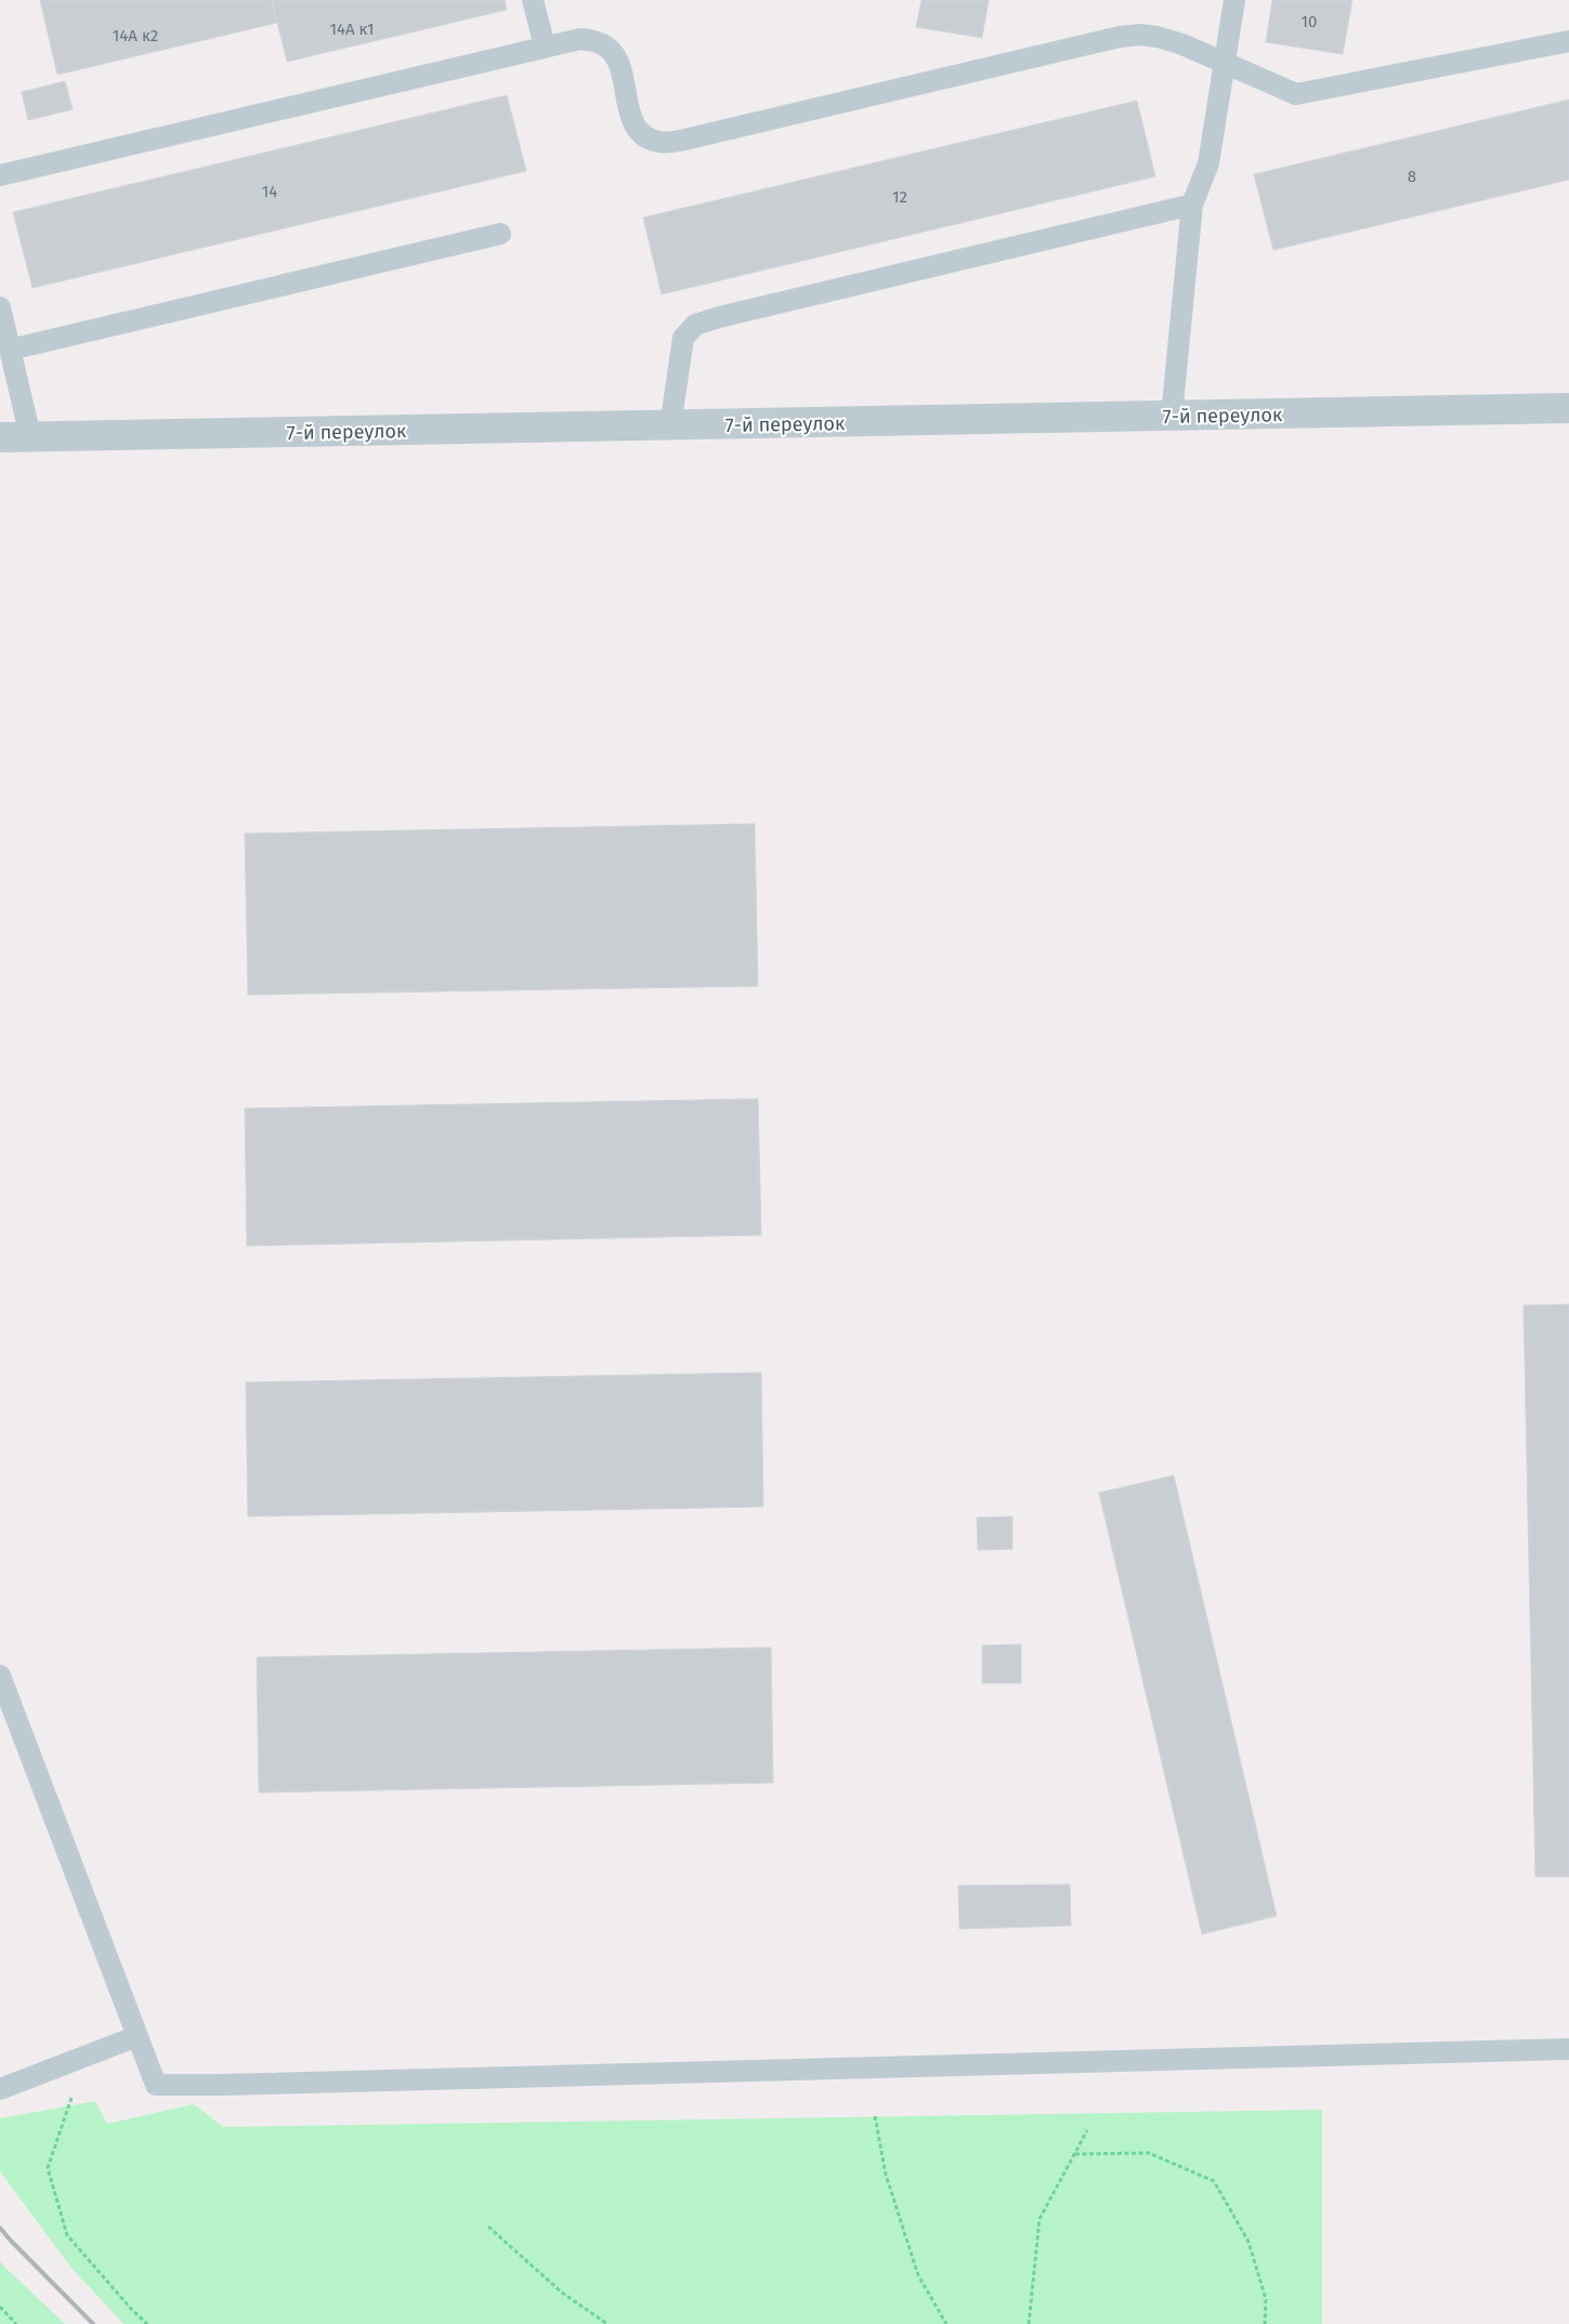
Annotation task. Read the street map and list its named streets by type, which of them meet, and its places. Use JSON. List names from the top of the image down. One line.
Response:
{"streets":{"street":["7-й переулок"]},"house_numbers":["10","14А к1","14А к2","8","14","12"]}
